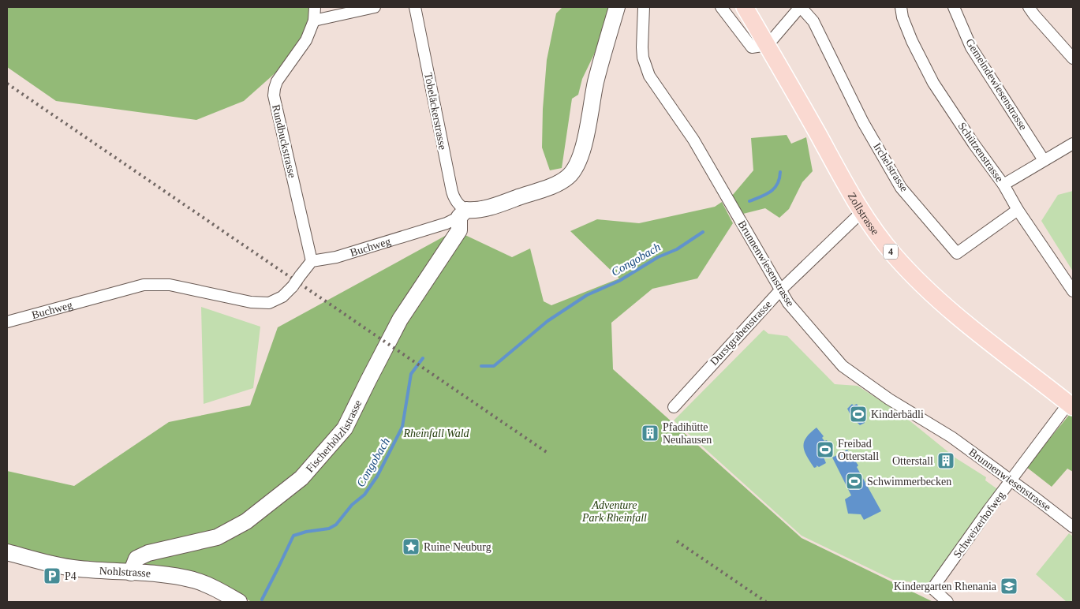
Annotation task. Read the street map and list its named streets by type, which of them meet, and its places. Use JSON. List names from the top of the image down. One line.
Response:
{"streets":{"main road":["Zollstrasse","4"],"street":["Gemeindewiesenstrasse","Tobeläckerstrasse","Rundbuckstrasse","Schützenstrasse","Irchelstrasse","Buchweg","Brunnenwiesenstrasse","Durstgrabenstrasse","Fischerhölzlistrasse","Schweizerhofweg","Nohlstrasse"]},"crossings":[["Tobeläckerstrasse","Buchweg"],["Tobeläckerstrasse","Fischerhölzlistrasse"],["Rundbuckstrasse","Buchweg"],["Schützenstrasse","Irchelstrasse"],["Zollstrasse","Durstgrabenstrasse"],["Zollstrasse","Schweizerhofweg"],["Buchweg","Fischerhölzlistrasse"],["Brunnenwiesenstrasse","Durstgrabenstrasse"],["Brunnenwiesenstrasse","Schweizerhofweg"],["Fischerhölzlistrasse","Nohlstrasse"]],"water":["Congobach"],"parks":["Rheinfall Wald","Adventure Park Rheinfall"],"places":{"sports":["Kinderbädli","Freibad Otterstall","Schwimmerbecken"],"building":["Pfadihütte Neuhausen","Otterstall"],"place":["Ruine Neuburg"],"parking":["P4"],"school or university":["Kindergarten Rhenania"]}}
